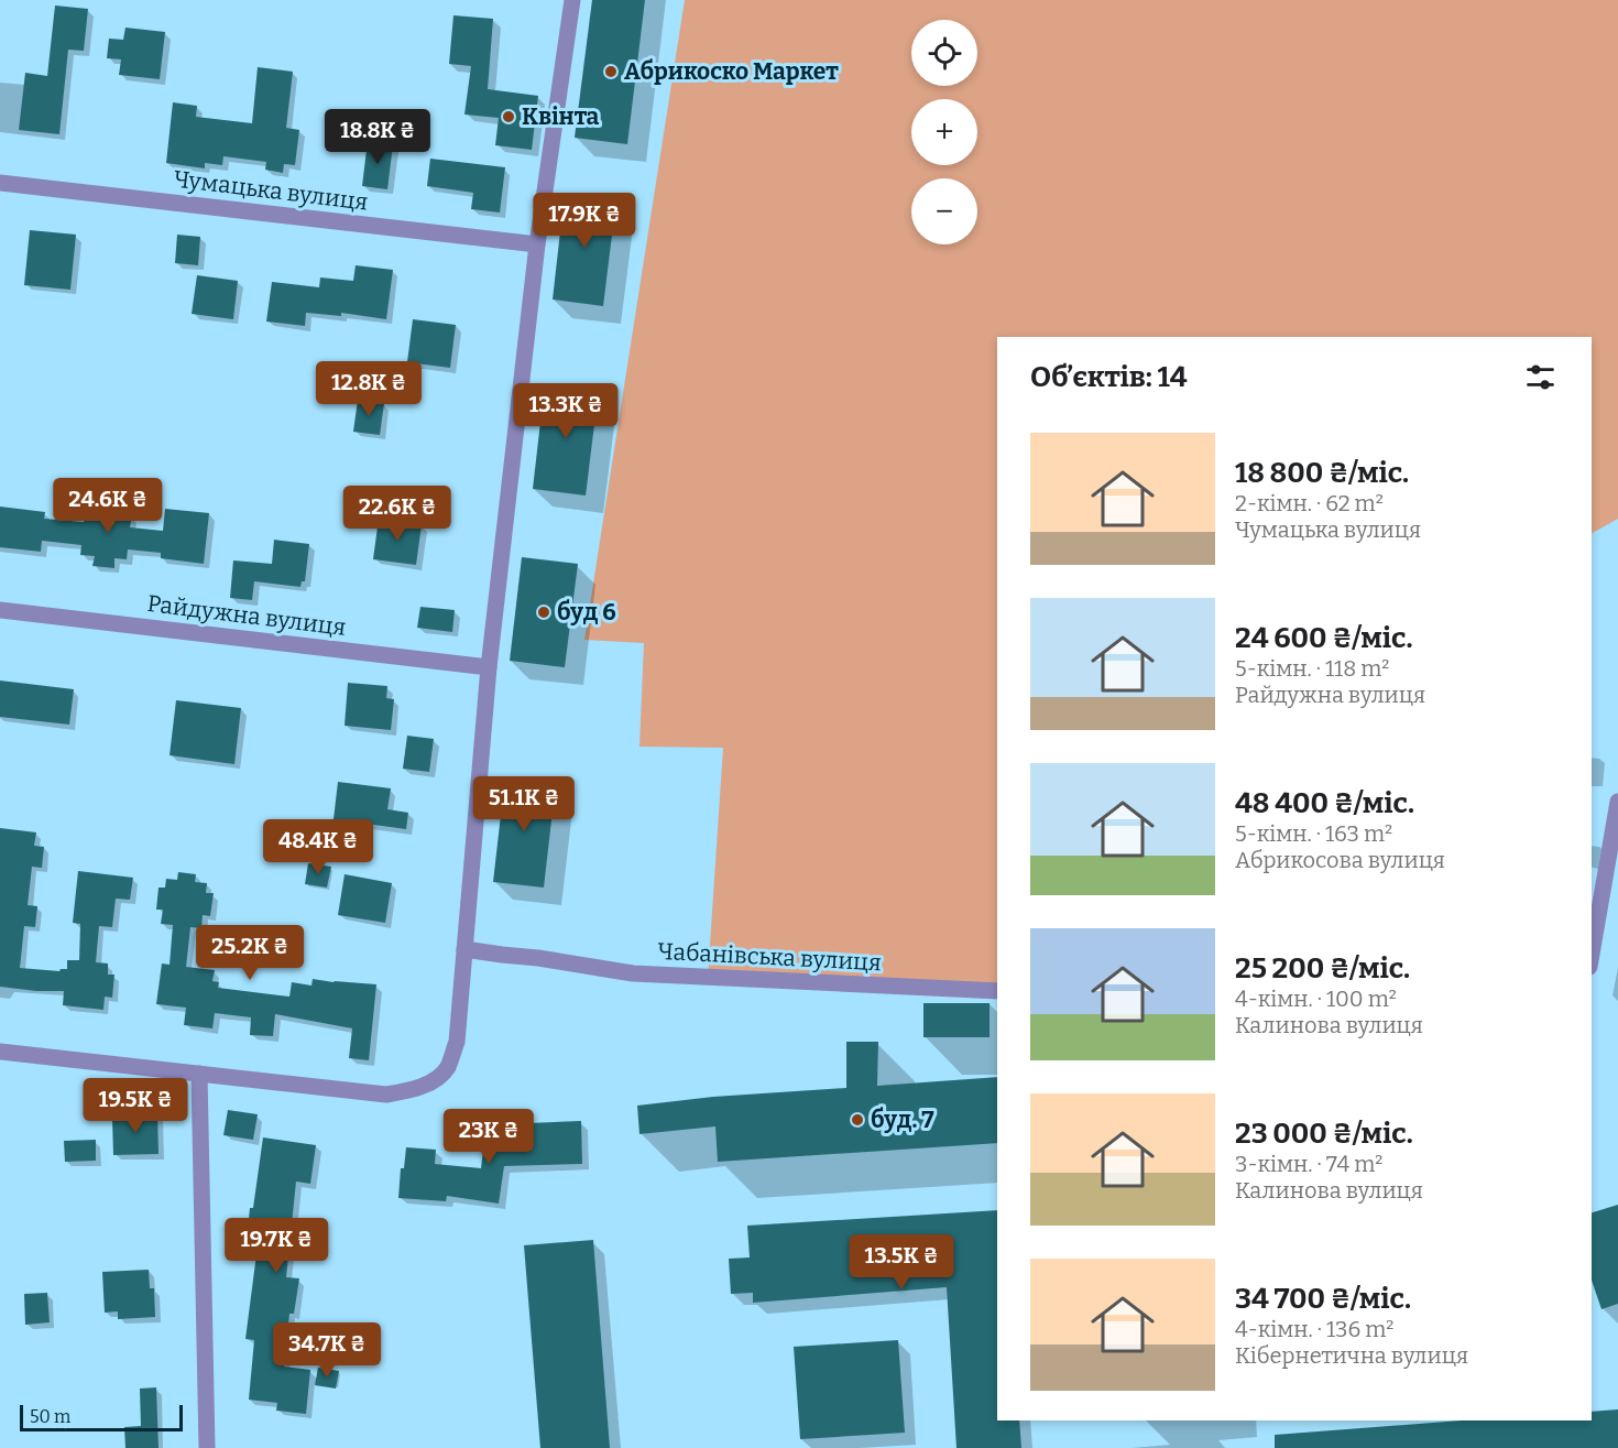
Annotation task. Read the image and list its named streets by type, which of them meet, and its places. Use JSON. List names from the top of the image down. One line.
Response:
{"streets":{"street":["Чумацька вулиця","Райдужна вулиця","Чабанівська вулиця"]},"places":["Абрикоско Маркет","Квінта","буд 6","буд. 7"],"scale_bar":"50 m","page":{"map_buttons":["+","−"],"price":["18.8K ₴","17.9K ₴","12.8K ₴","13.3K ₴","24.6K ₴","22.6K ₴","51.1K ₴","48.4K ₴","25.2K ₴","19.5K ₴","23K ₴","19.7K ₴","13.5K ₴","34.7K ₴"],"heading":"Об’єктів: 14","list":[{"name":"18 800 ₴/міс.","note":"2-кімн. · 62 m² · Чумацька вулиця"},{"name":"24 600 ₴/міс.","note":"5-кімн. · 118 m² · Райдужна вулиця"},{"name":"48 400 ₴/міс.","note":"5-кімн. · 163 m² · Абрикосова вулиця"},{"name":"25 200 ₴/міс.","note":"4-кімн. · 100 m² · Калинова вулиця"},{"name":"23 000 ₴/міс.","note":"3-кімн. · 74 m² · Калинова вулиця"},{"name":"34 700 ₴/міс.","note":"4-кімн. · 136 m² · Кібернетична вулиця"}],"scale":"50 m"}}
